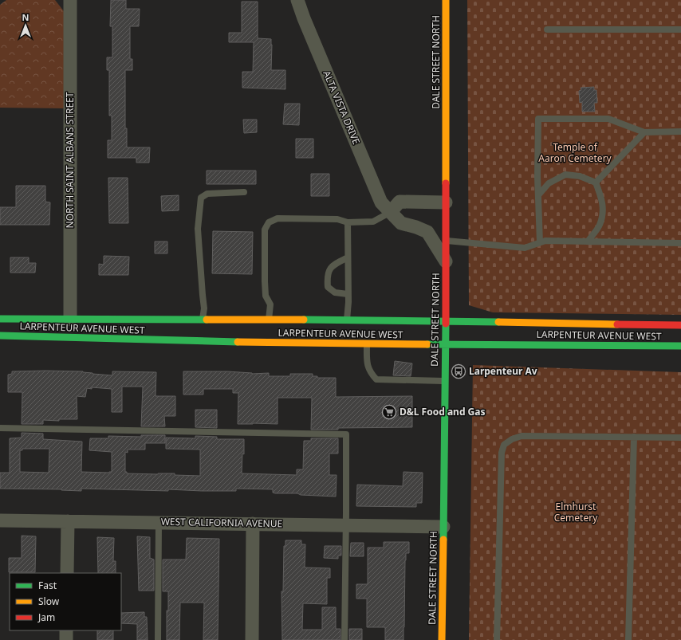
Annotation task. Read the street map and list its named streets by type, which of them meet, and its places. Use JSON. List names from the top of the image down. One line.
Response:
{"streets":{"main road":["DALE STREET NORTH","LARPENTEUR AVENUE WEST"],"street":["ALTA VISTA DRIVE","NORTH SAINT ALBANS STREET","WEST CALIFORNIA AVENUE"]},"crossings":[["DALE STREET NORTH","ALTA VISTA DRIVE"],["DALE STREET NORTH","LARPENTEUR AVENUE WEST"],["DALE STREET NORTH","WEST CALIFORNIA AVENUE"],["NORTH SAINT ALBANS STREET","LARPENTEUR AVENUE WEST"]],"parks":["Temple of Aaron Cemetery","Elmhurst Cemetery"],"places":{"bus stop":["Larpenteur Av"],"supermarket":["D&L Food and Gas"]},"legend":["Fast","Slow","Jam"],"north":"top"}
